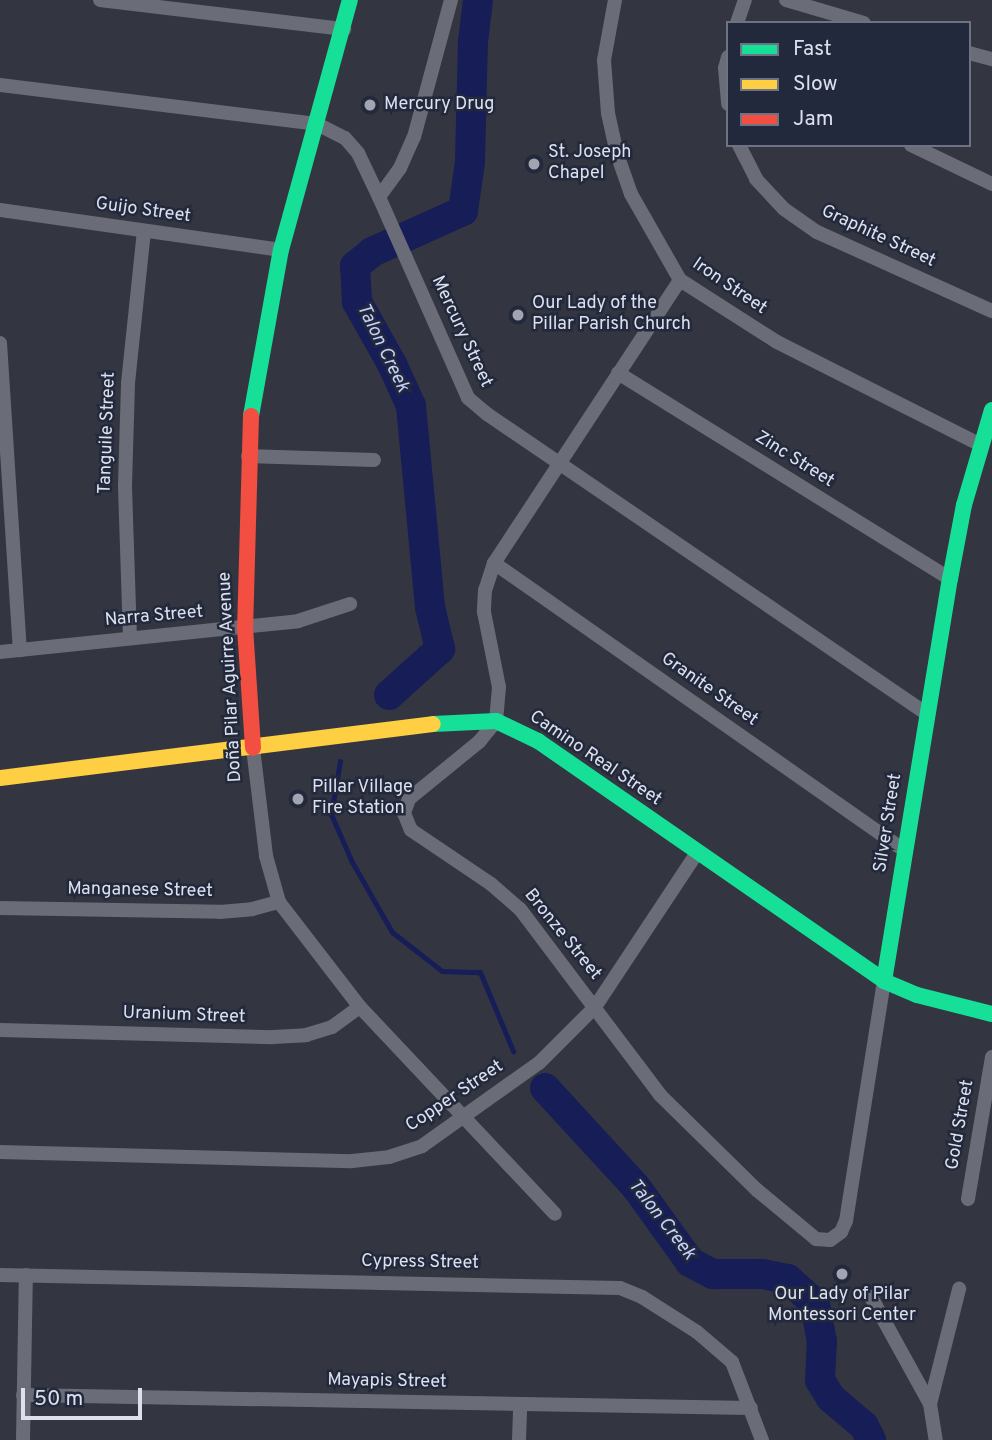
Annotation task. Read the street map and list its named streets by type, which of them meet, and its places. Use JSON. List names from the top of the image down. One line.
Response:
{"streets":{"street":["Guijo Street","Graphite Street","Iron Street","Mercury Street","Tanguile Street","Zinc Street","Narra Street","Doña Pilar Aguirre Avenue","Granite Street","Camino Real Street","Silver Street","Manganese Street","Bronze Street","Uranium Street","Copper Street","Gold Street","Cypress Street","Mayapis Street"]},"crossings":[["Guijo Street","Tanguile Street"],["Guijo Street","Doña Pilar Aguirre Avenue"],["Iron Street","Silver Street"],["Mercury Street","Doña Pilar Aguirre Avenue"],["Mercury Street","Silver Street"],["Tanguile Street","Narra Street"],["Zinc Street","Silver Street"],["Narra Street","Doña Pilar Aguirre Avenue"],["Doña Pilar Aguirre Avenue","Camino Real Street"],["Doña Pilar Aguirre Avenue","Manganese Street"],["Doña Pilar Aguirre Avenue","Uranium Street"],["Doña Pilar Aguirre Avenue","Copper Street"],["Granite Street","Silver Street"],["Camino Real Street","Silver Street"],["Camino Real Street","Bronze Street"],["Camino Real Street","Copper Street"],["Silver Street","Bronze Street"],["Bronze Street","Copper Street"],["Cypress Street","Mayapis Street"]],"water":["Talon Creek"],"places":["Mercury Drug","St. Joseph Chapel","Our Lady of the Pillar Parish Church","Pillar Village Fire Station","Our Lady of Pilar Montessori Center"],"legend":["Fast","Slow","Jam"],"scale_bar":"50 m"}
